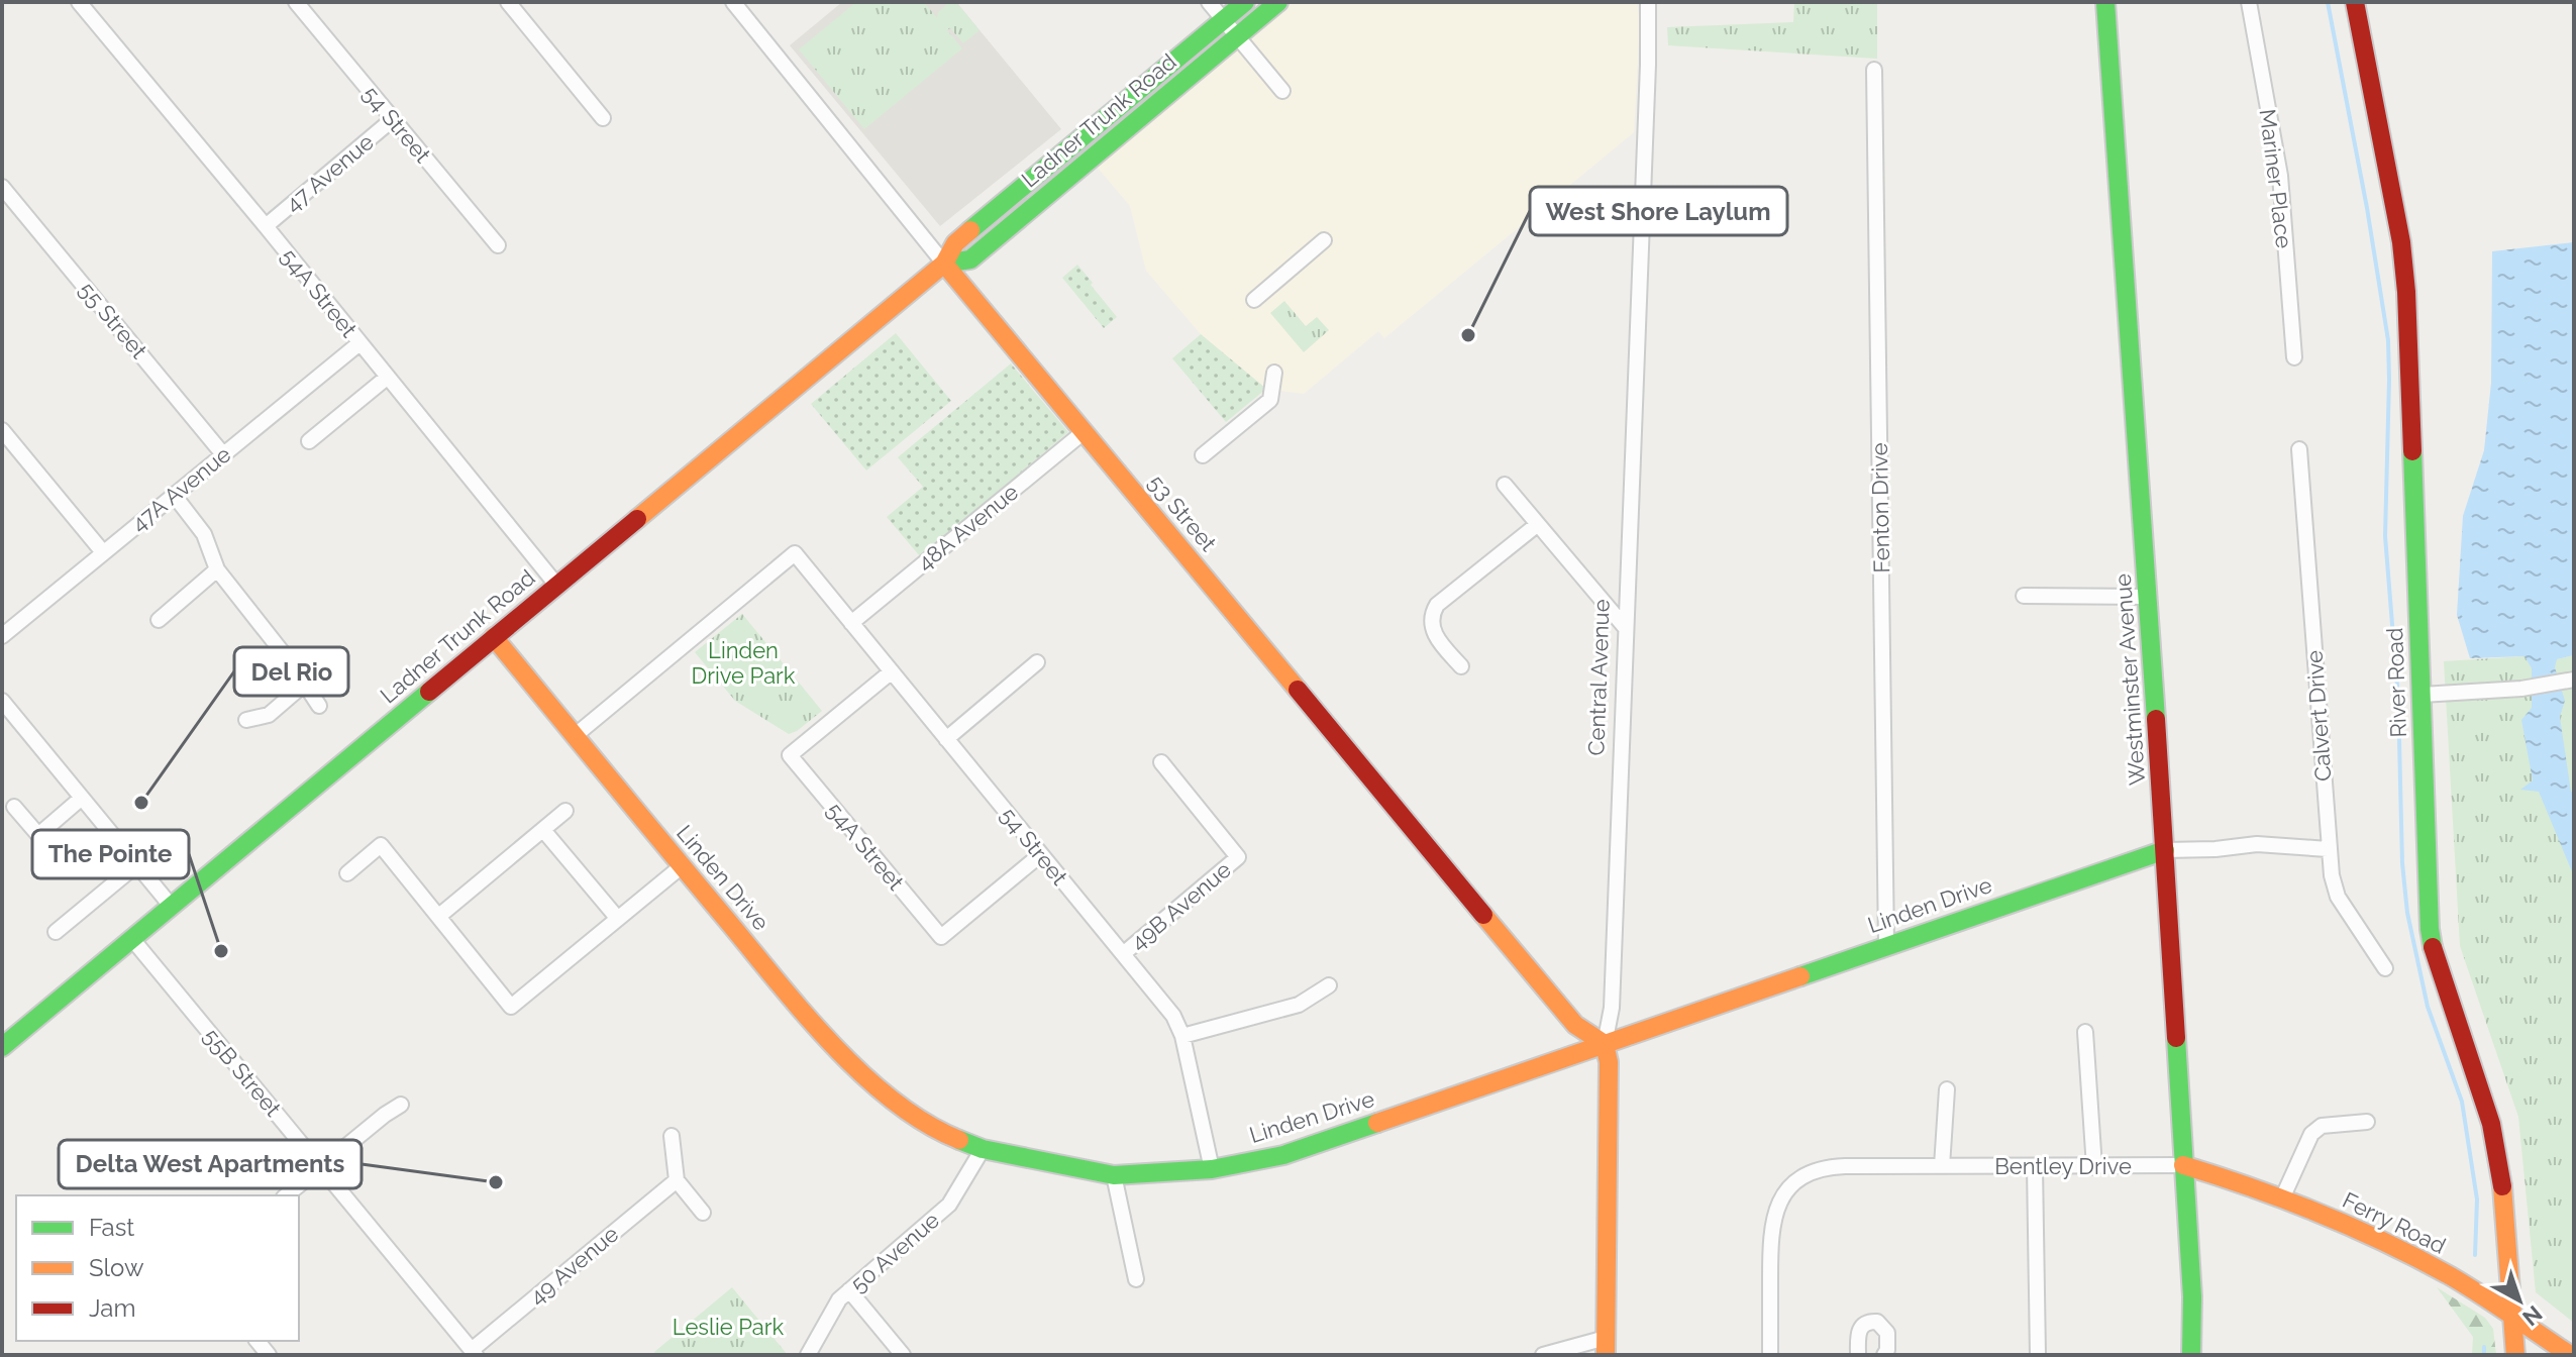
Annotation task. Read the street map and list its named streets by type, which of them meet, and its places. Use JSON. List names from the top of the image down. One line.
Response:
{"streets":{"street":["Ladner Trunk Road","54 Street","47 Avenue","Mariner Place","54A Street","55 Street","47A Avenue","Fenton Drive","53 Street","48A Avenue","Central Avenue","Westminster Avenue","River Road","Calvert Drive","Linden Drive","49B Avenue","55B Street","Bentley Drive","Ferry Road","50 Avenue","49 Avenue"]},"crossings":[["Ladner Trunk Road","54A Street"],["Ladner Trunk Road","53 Street"],["Ladner Trunk Road","Linden Drive"],["Ladner Trunk Road","55B Street"],["54 Street","47 Avenue"],["54 Street","54A Street"],["54 Street","48A Avenue"],["54 Street","Linden Drive"],["54 Street","49B Avenue"],["47 Avenue","54A Street"],["54A Street","47A Avenue"],["55 Street","47A Avenue"],["Fenton Drive","Linden Drive"],["53 Street","48A Avenue"],["53 Street","Central Avenue"],["53 Street","Linden Drive"],["Central Avenue","Linden Drive"],["Westminster Avenue","Linden Drive"],["Westminster Avenue","Bentley Drive"],["Westminster Avenue","Ferry Road"],["River Road","Ferry Road"],["Calvert Drive","Linden Drive"],["Linden Drive","50 Avenue"],["55B Street","49 Avenue"],["Bentley Drive","Ferry Road"]],"parks":["Linden Drive Park","Leslie Park"],"places":["West Shore Laylum","Del Rio","The Pointe","Delta West Apartments"],"legend":["Fast","Slow","Jam"],"north":"bottom right"}
